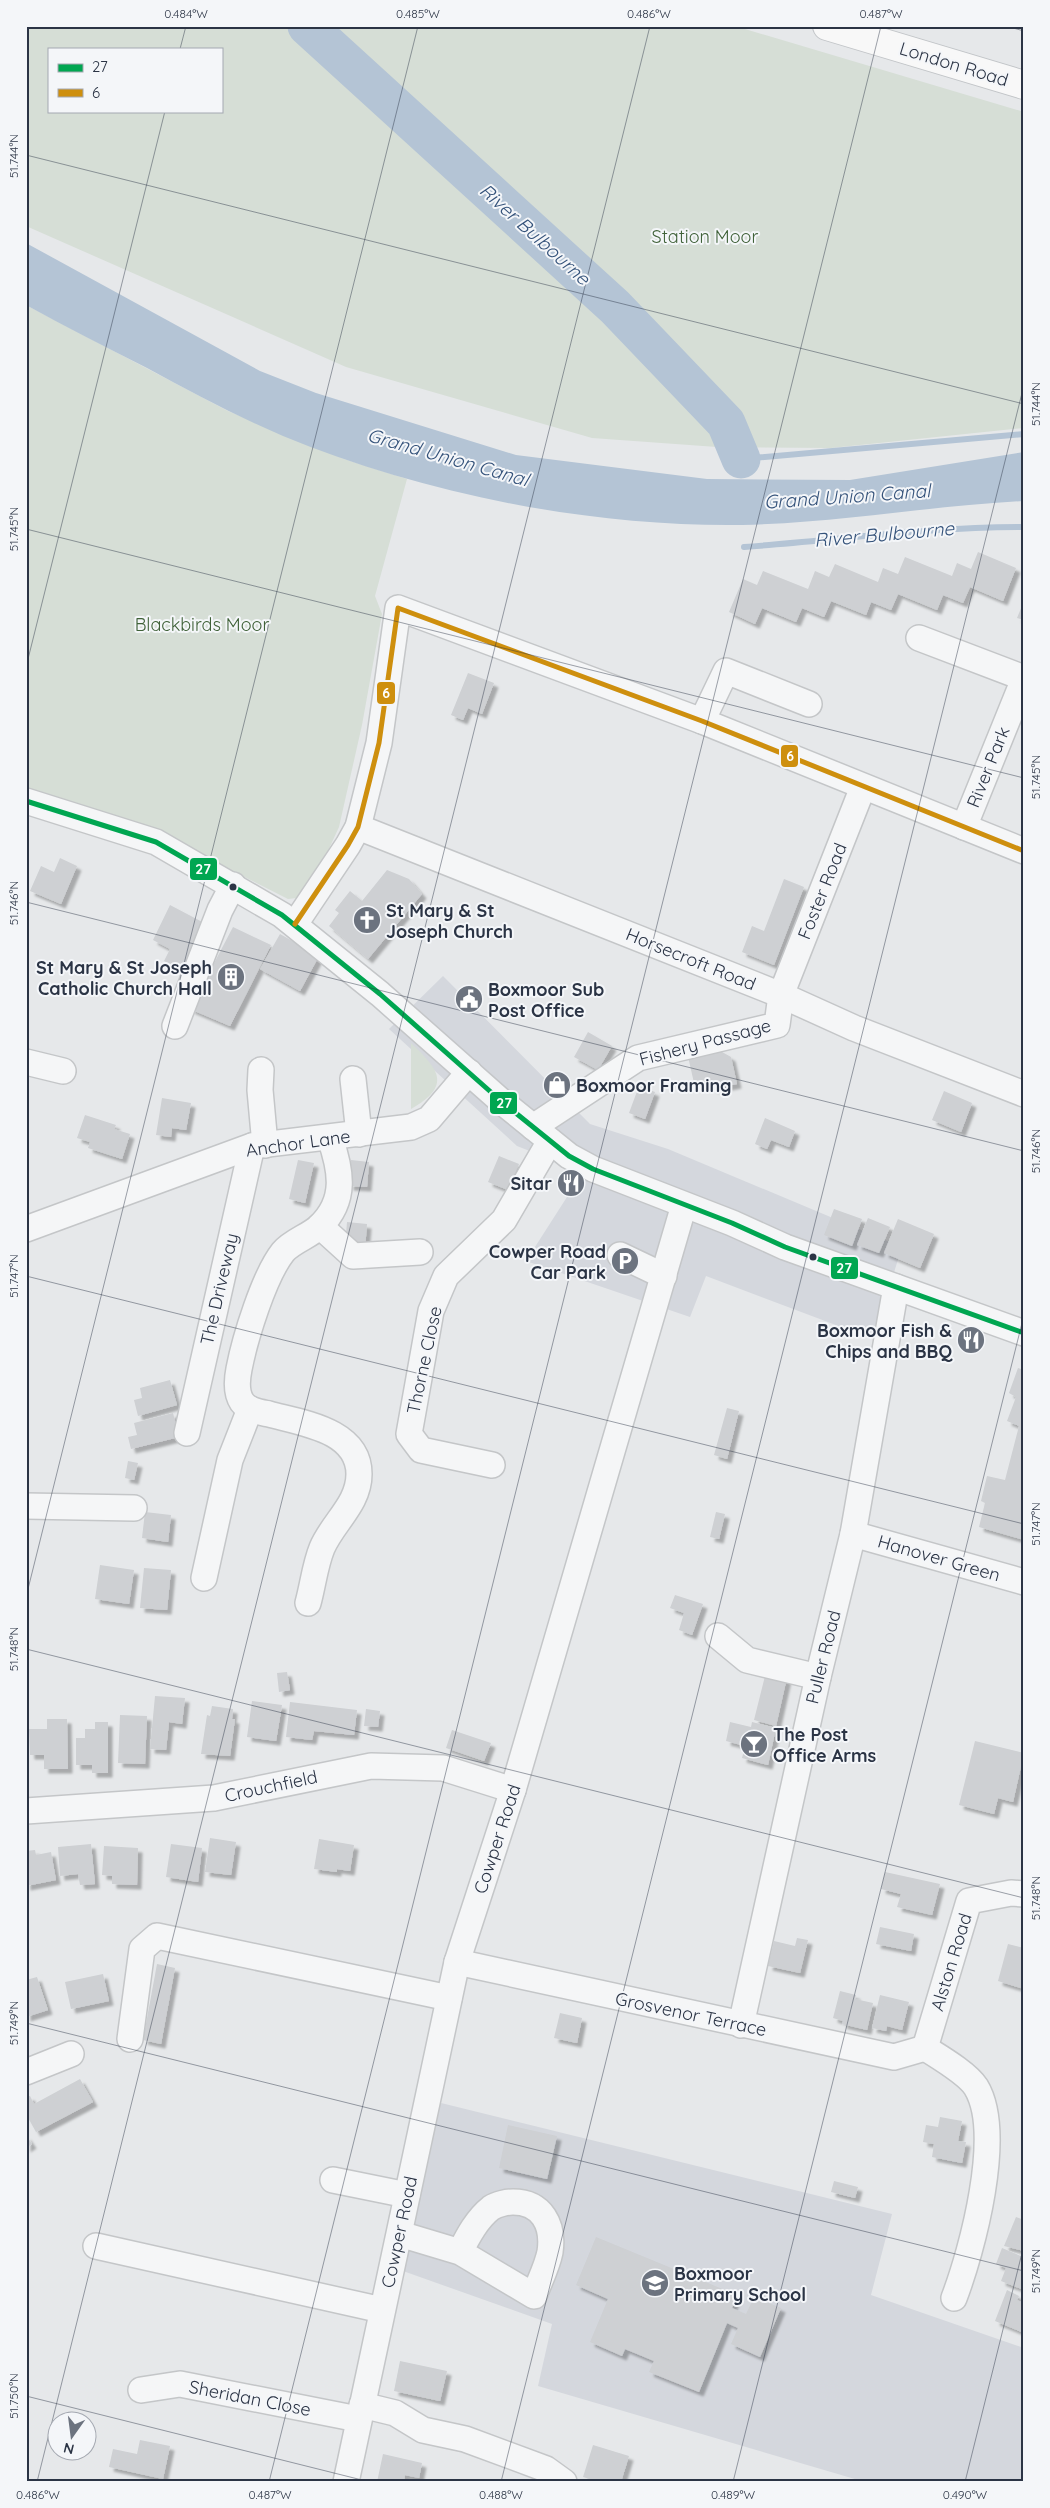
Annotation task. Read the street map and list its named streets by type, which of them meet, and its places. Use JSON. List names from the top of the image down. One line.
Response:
{"streets":{"main road":["London Road"],"street":["River Park","Foster Road","Horsecroft Road","Fishery Passage","Anchor Lane","The Driveway","Thorne Close","Hanover Green","Puller Road","Crouchfield","Cowper Road","Alston Road","Grosvenor Terrace","Sheridan Close"]},"crossings":[["Foster Road","Horsecroft Road"],["Foster Road","Fishery Passage"],["Horsecroft Road","Fishery Passage"],["Fishery Passage","Thorne Close"],["Anchor Lane","The Driveway"],["Hanover Green","Puller Road"],["Puller Road","Grosvenor Terrace"],["Crouchfield","Cowper Road"],["Cowper Road","Grosvenor Terrace"],["Cowper Road","Sheridan Close"],["Alston Road","Grosvenor Terrace"]],"water":["River Bulbourne","Grand Union Canal"],"parks":["Station Moor","Blackbirds Moor"],"places":{"church":["St Mary & St Joseph Church"],"building":["St Mary & St Joseph Catholic Church Hall"],"public building":["Boxmoor Sub Post Office"],"shop":["Boxmoor Framing"],"restaurant":["Sitar","Boxmoor Fish & Chips and BBQ"],"parking":["Cowper Road Car Park"],"bar":["The Post Office Arms"],"school or university":["Boxmoor Primary School"]},"lines":["transit line 6","transit line 27"],"legend":["27","6"],"north":"bottom","coordinates":["0.484°W","0.485°W","0.486°W","0.487°W","51.744°N","51.745°N","51.746°N","51.747°N","51.748°N","51.749°N","51.750°N","0.488°W","0.489°W","0.490°W"]}
